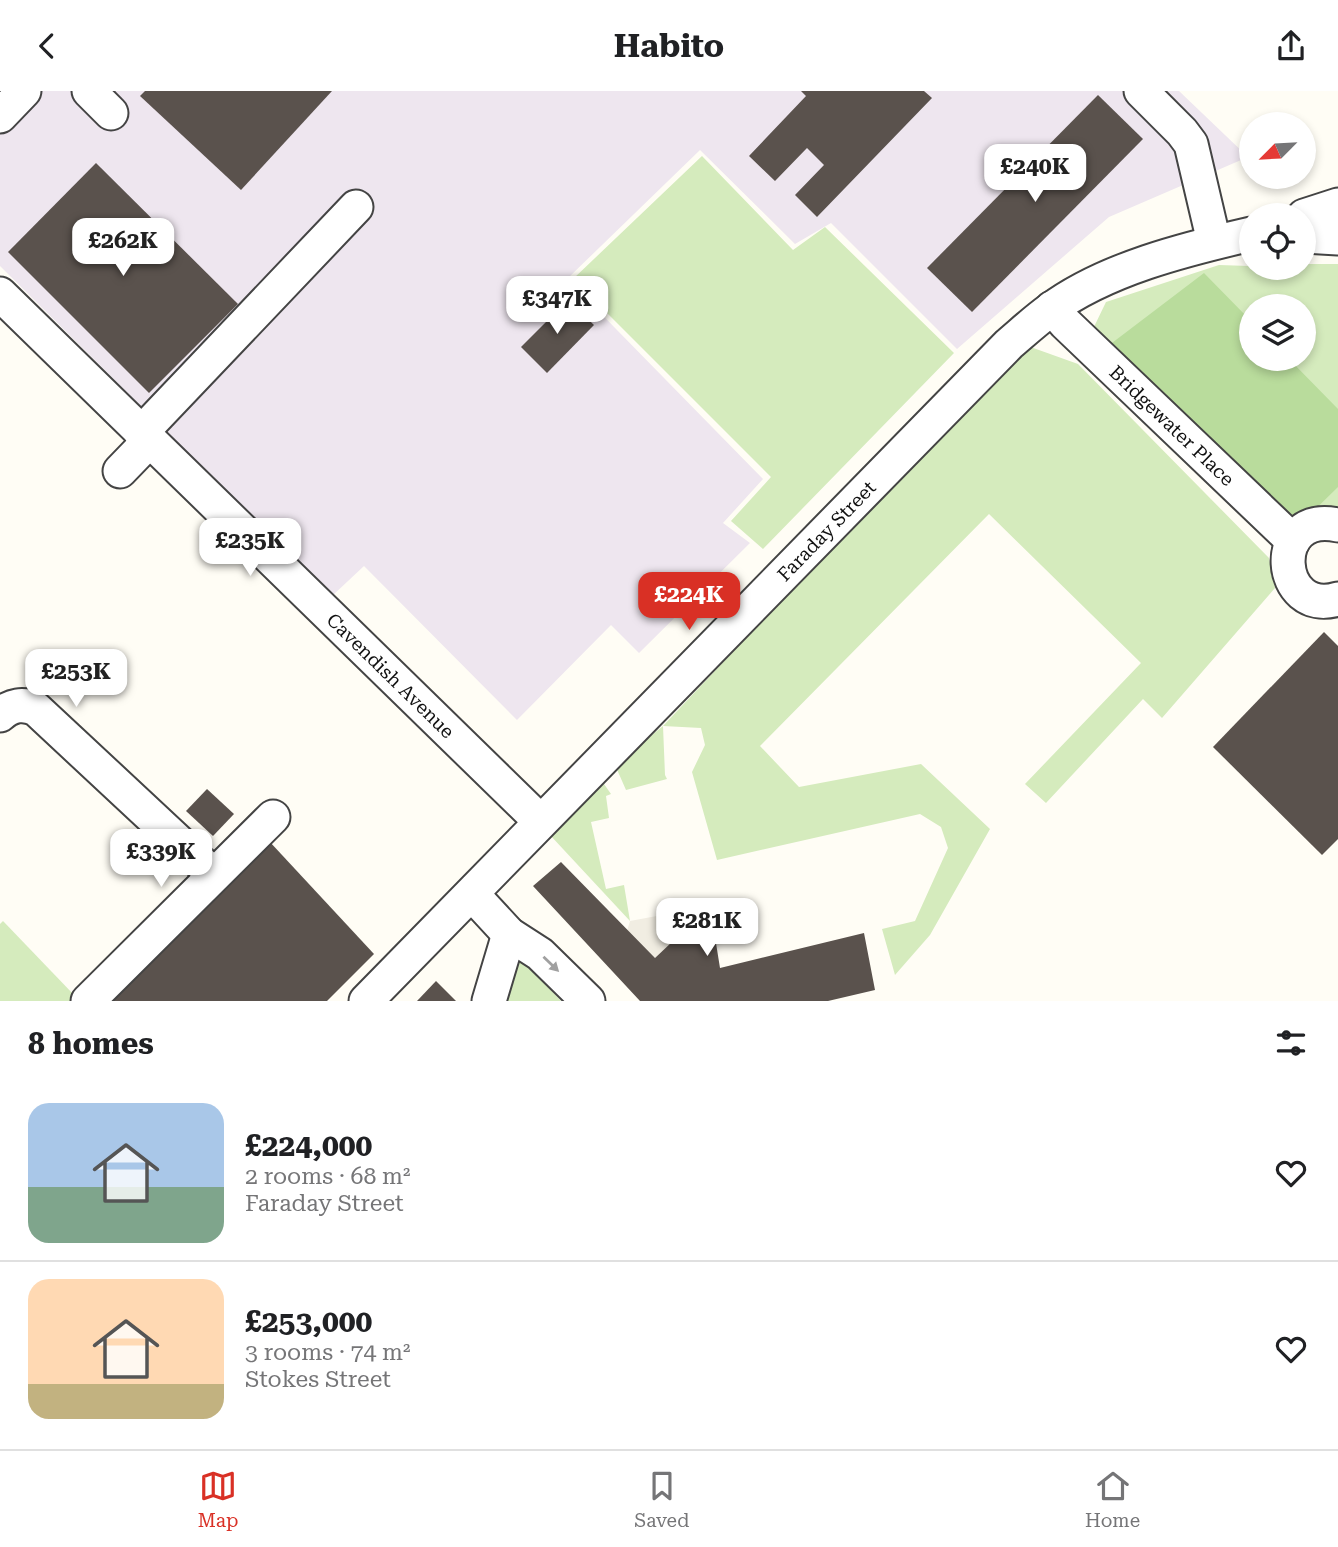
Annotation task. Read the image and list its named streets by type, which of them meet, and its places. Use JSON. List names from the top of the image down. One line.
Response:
{"streets":{"street":["Bridgewater Place","Faraday Street","Cavendish Avenue"]},"crossings":[["Bridgewater Place","Faraday Street"],["Faraday Street","Cavendish Avenue"]],"north":"bottom left","page":{"header":"Habito","price":["£240K","£262K","£347K","£235K","£224K","£253K","£339K","£281K"],"heading":"8 homes","list":[{"name":"£224,000","note":"2 rooms · 68 m² · Faraday Street"},{"name":"£253,000","note":"3 rooms · 74 m² · Stokes Street"}],"tabs":["Map","Saved","Home"]}}
